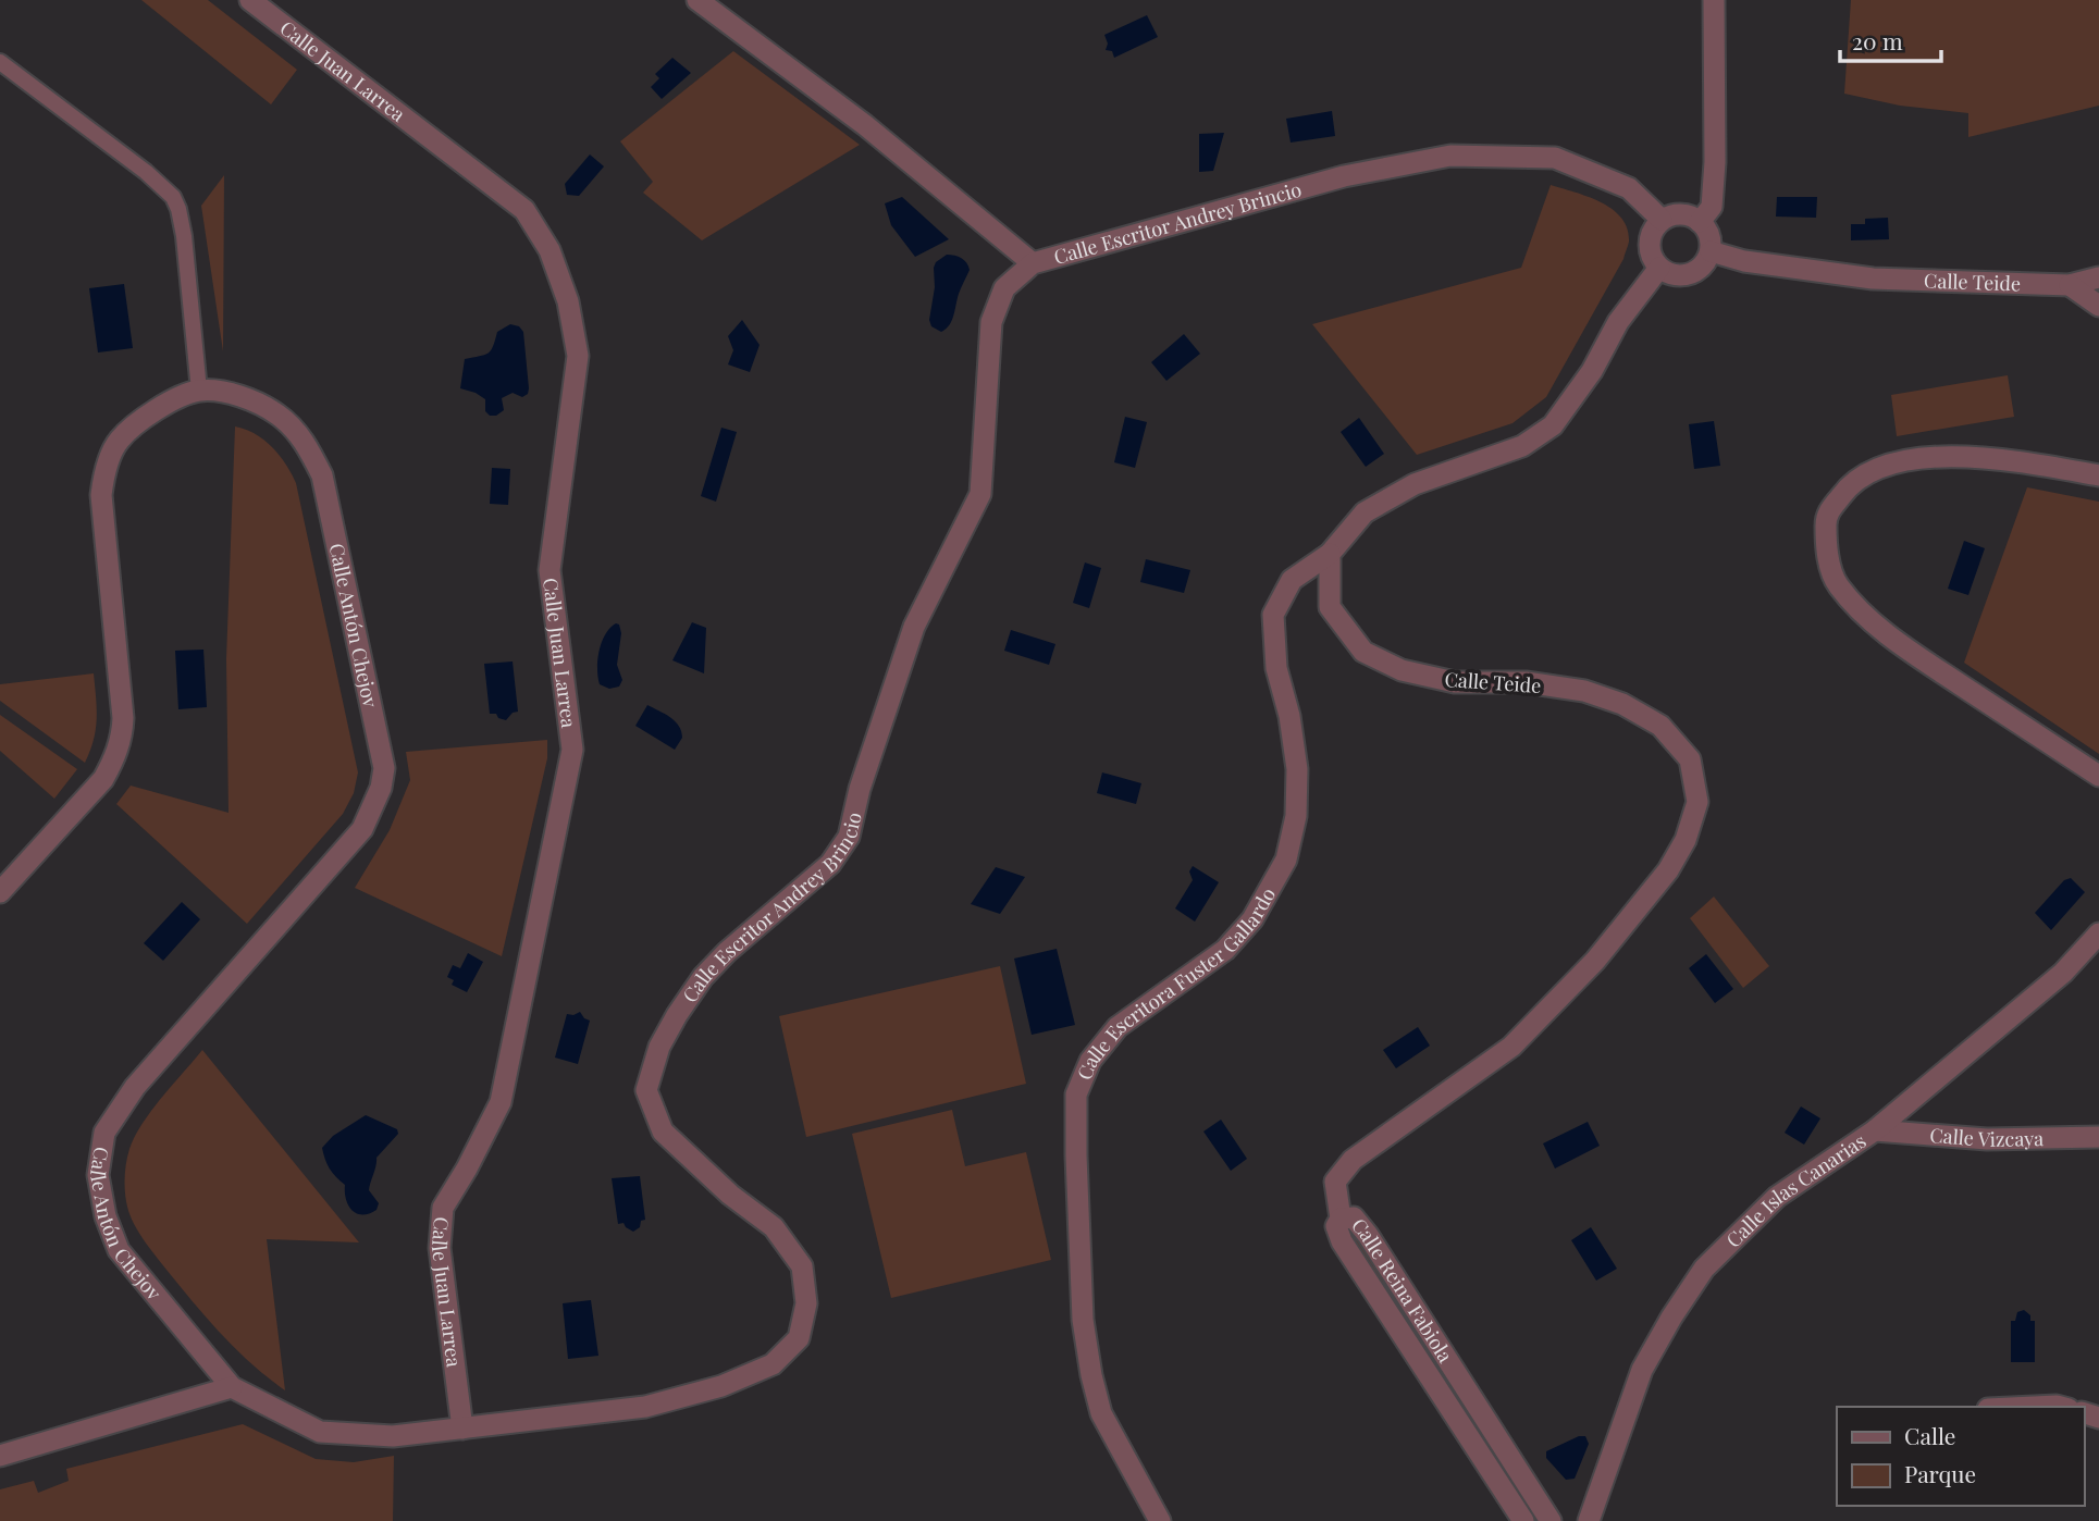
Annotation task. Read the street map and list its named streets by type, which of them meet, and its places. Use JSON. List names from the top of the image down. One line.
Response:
{"streets":{"street":["Calle Juan Larrea","Calle Escritor Andrey Brincio","Calle Teide","Calle Antón Chejov","Calle Escritora Fuster Gallardo","Calle Vizcaya","Calle Islas Canarias","Calle Reina Fabiola"]},"crossings":[["Calle Juan Larrea","Calle Escritor Andrey Brincio"],["Calle Escritor Andrey Brincio","Calle Teide"],["Calle Escritor Andrey Brincio","Calle Antón Chejov"],["Calle Teide","Calle Escritora Fuster Gallardo"],["Calle Teide","Calle Reina Fabiola"],["Calle Vizcaya","Calle Islas Canarias"]],"legend":["Calle","Parque"],"scale_bar":"20 m"}
